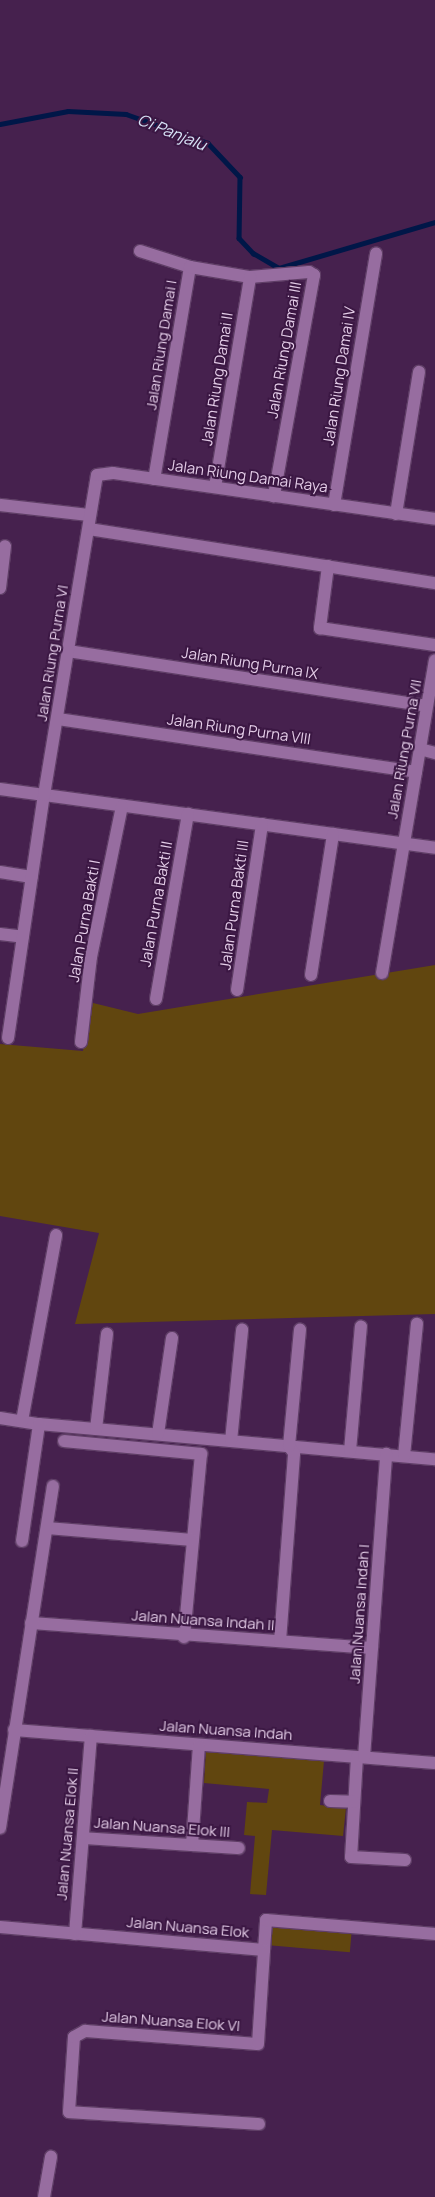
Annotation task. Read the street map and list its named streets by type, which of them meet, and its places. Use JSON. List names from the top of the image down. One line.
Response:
{"streets":{"street":["Jalan Riung Damai I","Jalan Riung Damai III","Jalan Riung Damai IV","Jalan Riung Damai II","Jalan Riung Damai Raya","Jalan Riung Purna VI","Jalan Riung Purna IX","Jalan Riung Purna VIII","Jalan Riung Purna VII","Jalan Purna Bakti II","Jalan Purna Bakti III","Jalan Purna Bakti I","Jalan Nuansa Indah I","Jalan Nuansa Indah II","Jalan Nuansa Indah","Jalan Nuansa Elok III","Jalan Nuansa Elok II","Jalan Nuansa Elok","Jalan Nuansa Elok VI"]},"crossings":[["Jalan Riung Damai I","Jalan Riung Damai III"],["Jalan Riung Damai I","Jalan Riung Damai Raya"],["Jalan Riung Damai III","Jalan Riung Damai II"],["Jalan Riung Damai III","Jalan Riung Damai Raya"],["Jalan Riung Damai IV","Jalan Riung Damai Raya"],["Jalan Riung Damai II","Jalan Riung Damai Raya"],["Jalan Riung Damai Raya","Jalan Riung Purna VI"],["Jalan Riung Purna VI","Jalan Riung Purna IX"],["Jalan Riung Purna VI","Jalan Riung Purna VIII"],["Jalan Riung Purna IX","Jalan Riung Purna VII"],["Jalan Riung Purna VIII","Jalan Riung Purna VII"],["Jalan Nuansa Indah I","Jalan Nuansa Indah II"],["Jalan Nuansa Indah I","Jalan Nuansa Indah"],["Jalan Nuansa Indah","Jalan Nuansa Elok II"],["Jalan Nuansa Elok III","Jalan Nuansa Elok II"],["Jalan Nuansa Elok II","Jalan Nuansa Elok"],["Jalan Nuansa Elok","Jalan Nuansa Elok VI"]],"water":["Ci Panjalu"]}
